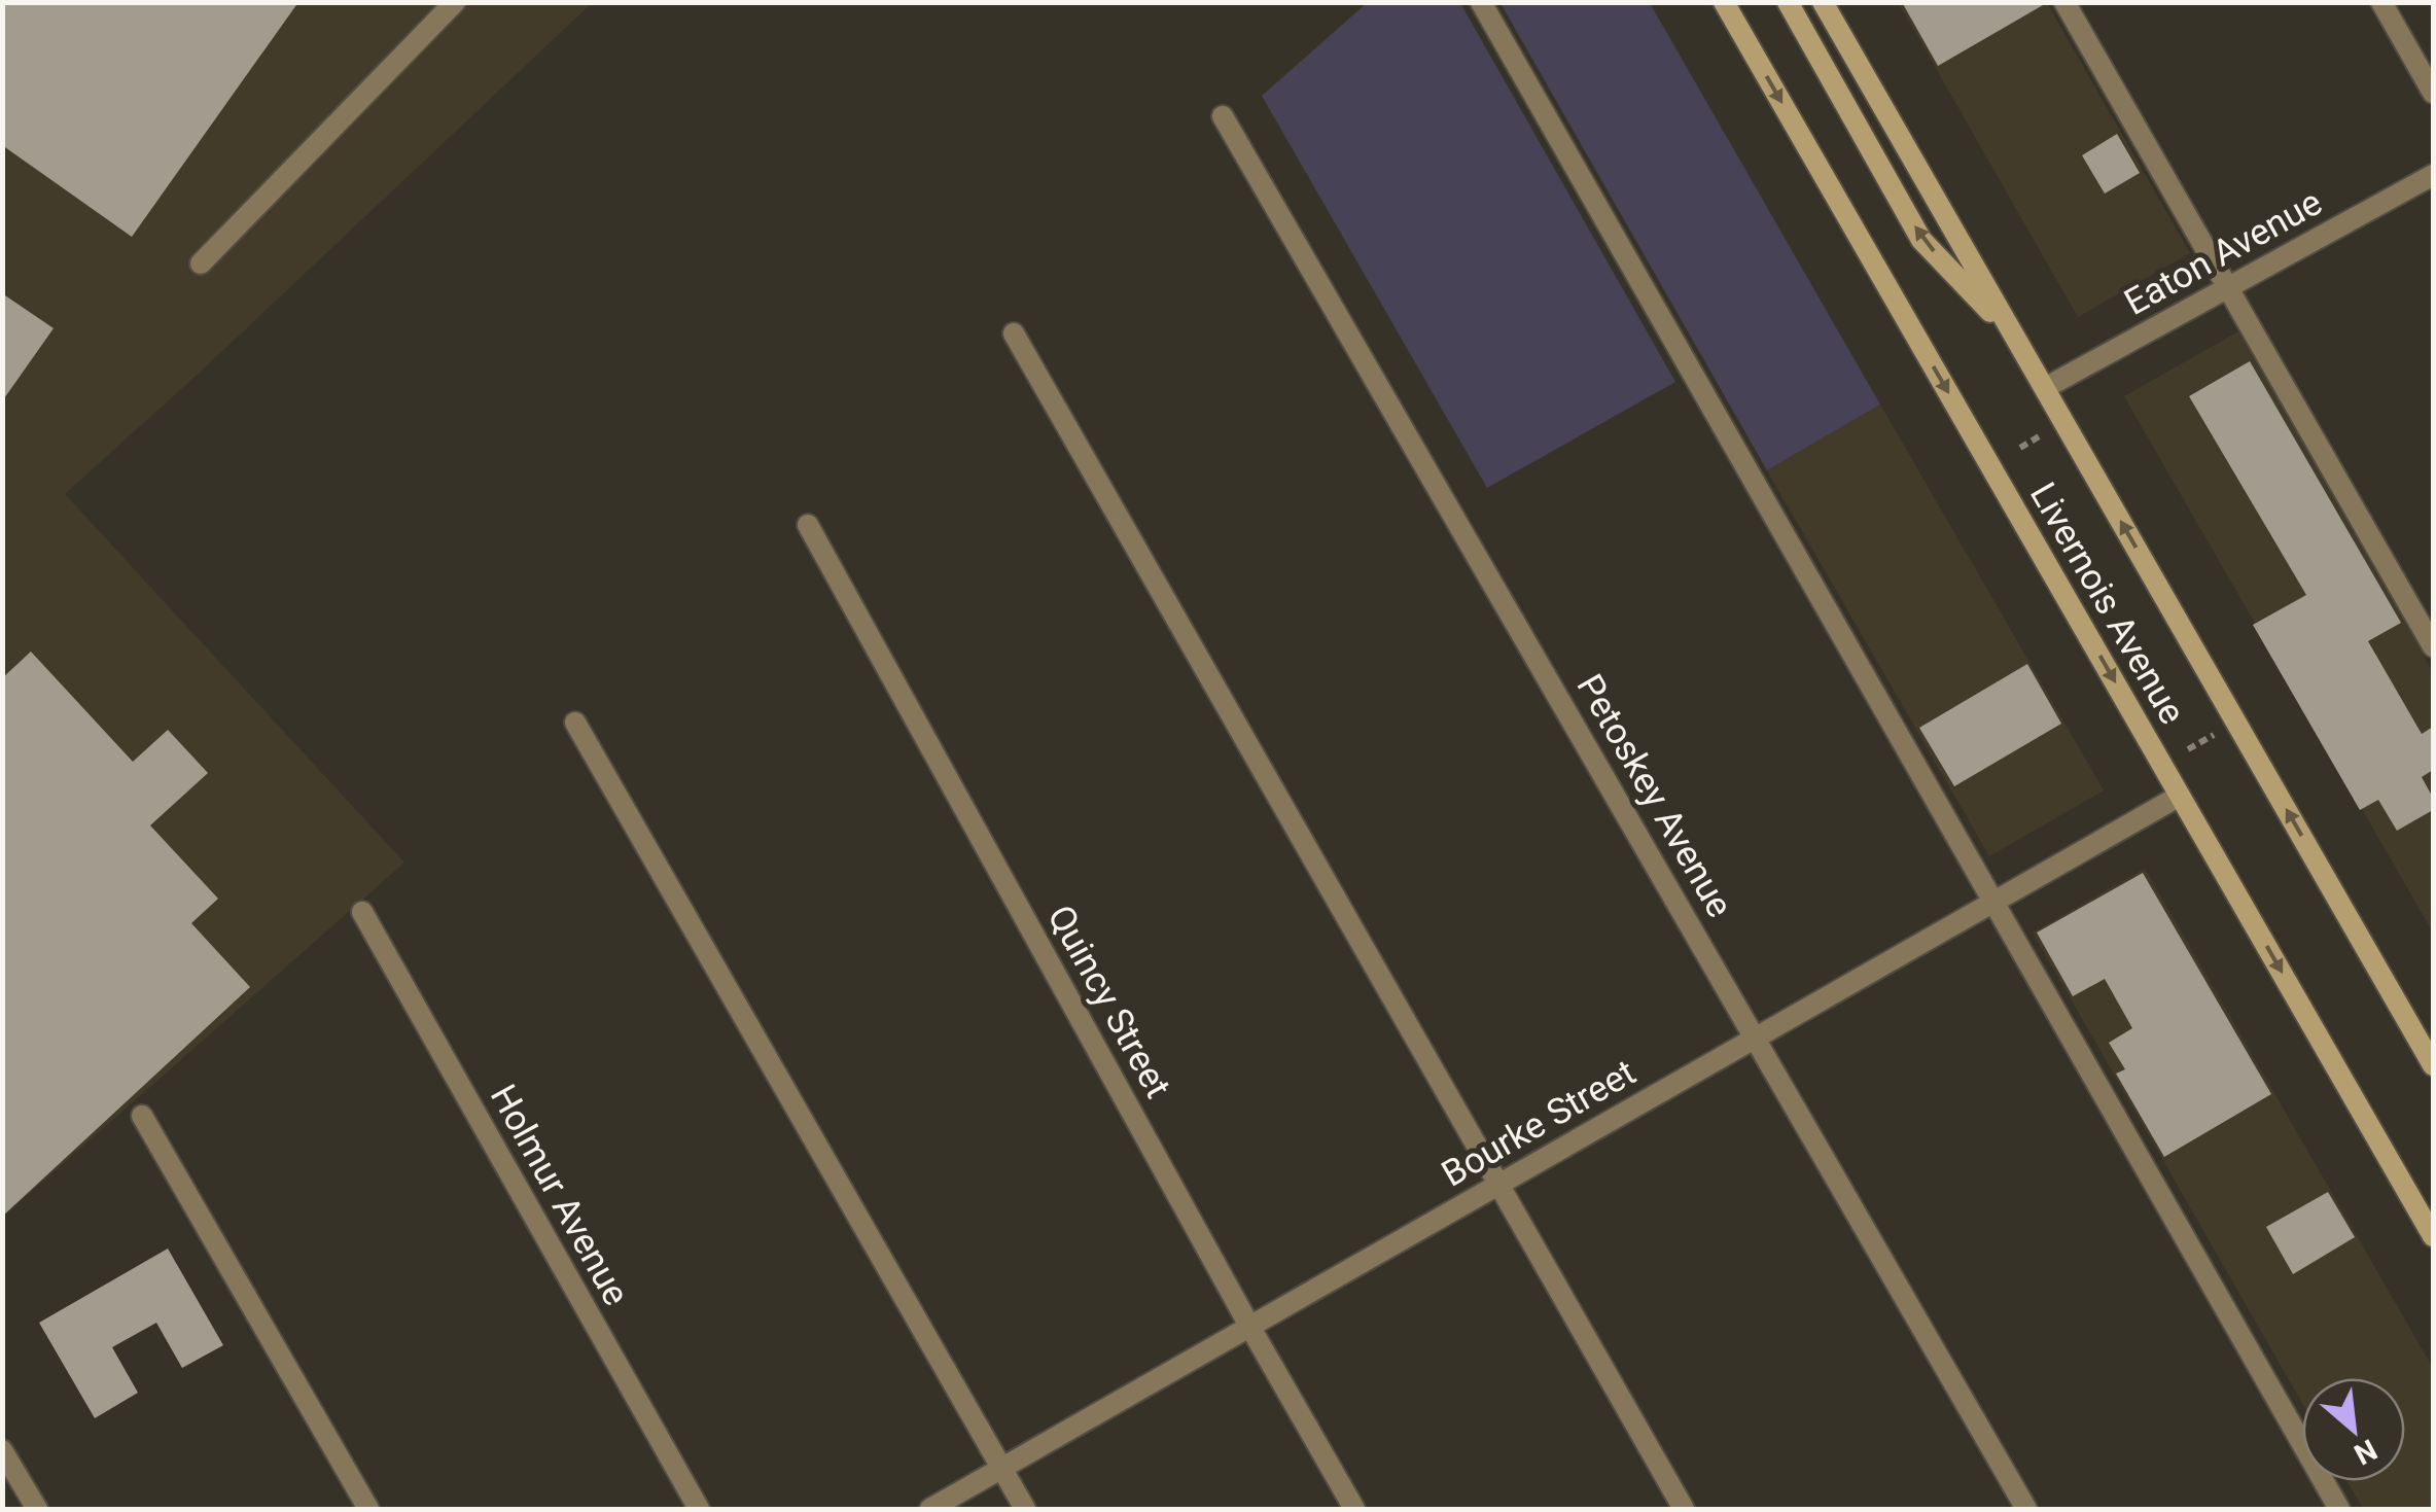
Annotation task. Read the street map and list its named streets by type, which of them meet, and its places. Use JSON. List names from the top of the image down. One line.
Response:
{"streets":{"main road":["Livernois Avenue"],"street":["Eaton Avenue","Petoskey Avenue","Quincy Street","Bourke Street","Holmur Avenue"]},"crossings":[["Eaton Avenue","Livernois Avenue"],["Livernois Avenue","Bourke Street"],["Petoskey Avenue","Bourke Street"],["Quincy Street","Bourke Street"]],"north":"bottom right"}
